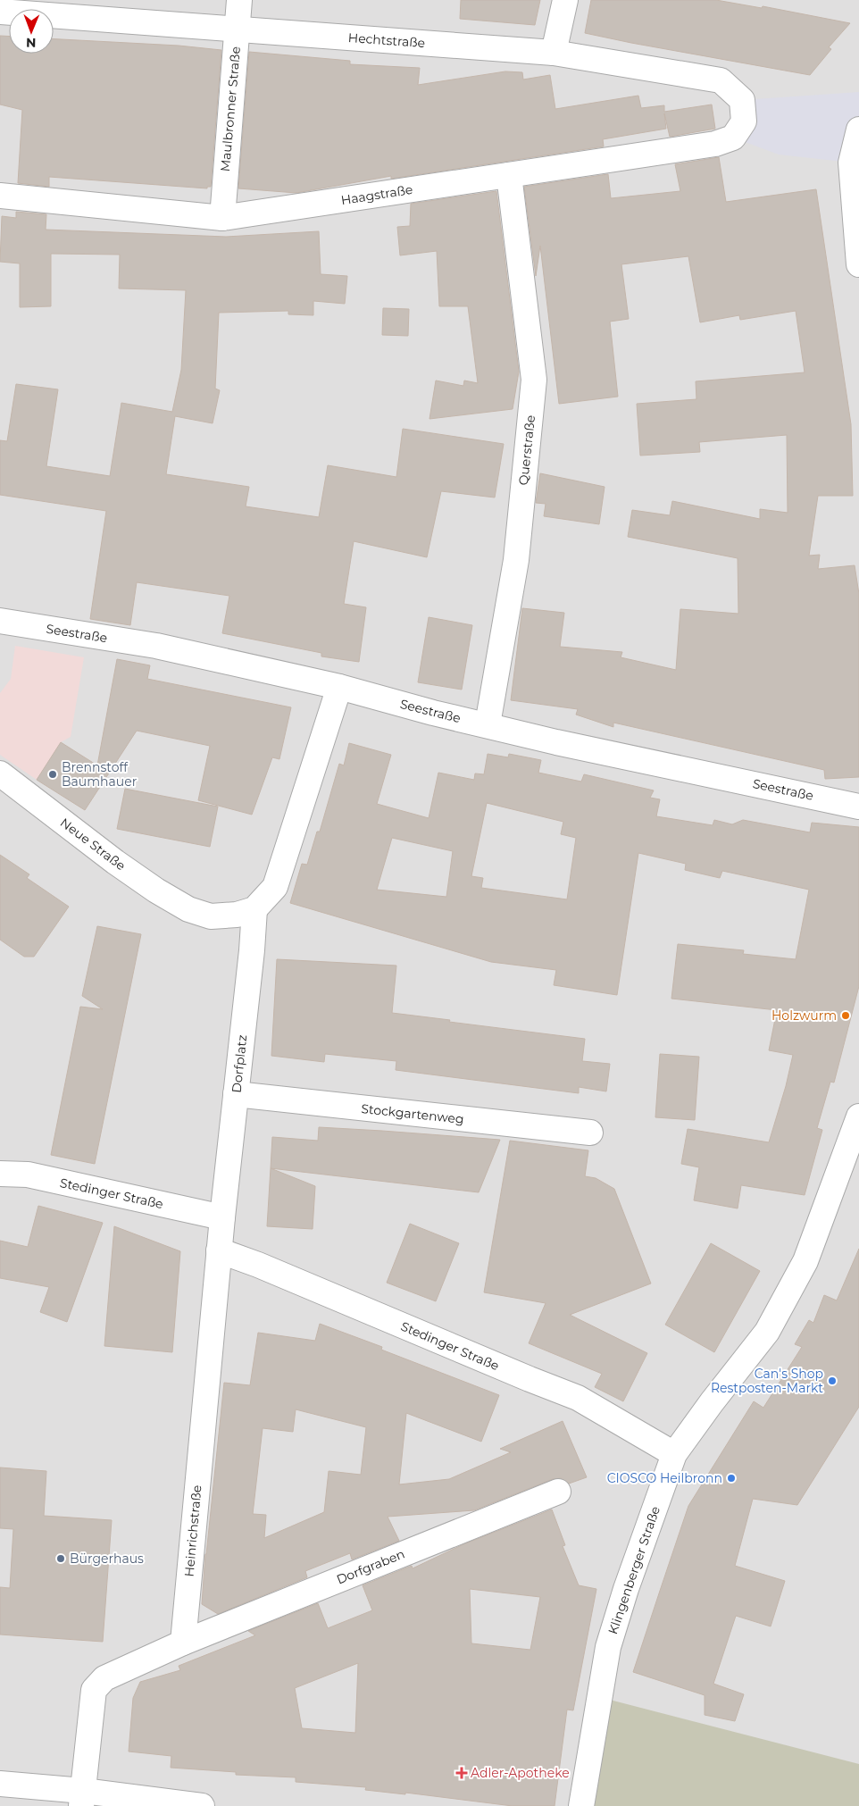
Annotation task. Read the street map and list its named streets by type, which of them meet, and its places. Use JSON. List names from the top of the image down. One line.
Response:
{"streets":{"street":["Hechtstraße","Maulbronner Straße","Haagstraße","Querstraße","Seestraße","Neue Straße","Dorfplatz","Stockgartenweg","Stedinger Straße","Heinrichstraße","Dorfgraben","Klingenberger Straße"]},"crossings":[["Hechtstraße","Maulbronner Straße"],["Hechtstraße","Haagstraße"],["Maulbronner Straße","Haagstraße"],["Haagstraße","Querstraße"],["Querstraße","Seestraße"],["Neue Straße","Dorfplatz"],["Dorfplatz","Stockgartenweg"],["Dorfplatz","Stedinger Straße"],["Dorfplatz","Heinrichstraße"],["Stedinger Straße","Heinrichstraße"],["Stedinger Straße","Klingenberger Straße"],["Heinrichstraße","Dorfgraben"]],"places":{"other":["Brennstoff Baumhauer","Holzwurm","Can's Shop Restposten-Markt","CIOSCO Heilbronn","Bürgerhaus"],"health":["Adler-Apotheke"]},"north":"bottom"}
